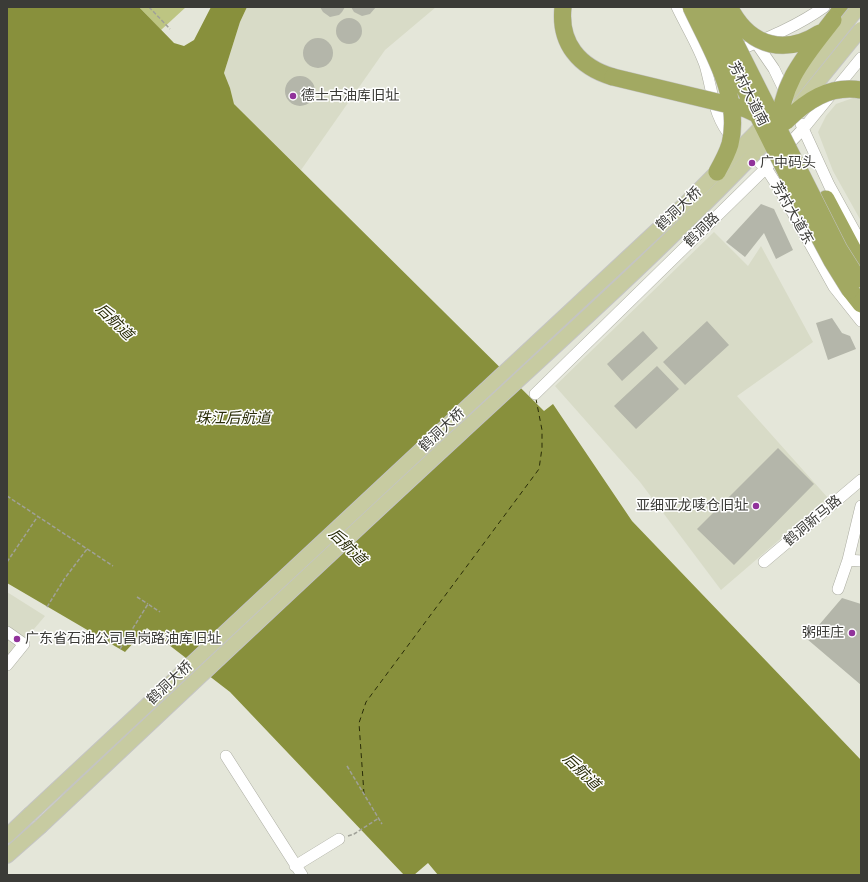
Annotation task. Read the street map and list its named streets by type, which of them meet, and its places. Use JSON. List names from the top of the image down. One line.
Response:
{"streets":{"highway":["芳村大道南","芳村大道东"],"main road":["鹤洞大桥"],"street":["鹤洞路","鹤洞新马路"]},"crossings":[["芳村大道南","芳村大道东"],["芳村大道东","鹤洞路"]],"water":["后航道","珠江后航道"],"places":["德士古油库旧址","广中码头","亚细亚龙唛仓旧址","粥旺庄","广东省石油公司昌岗路油库旧址"]}
